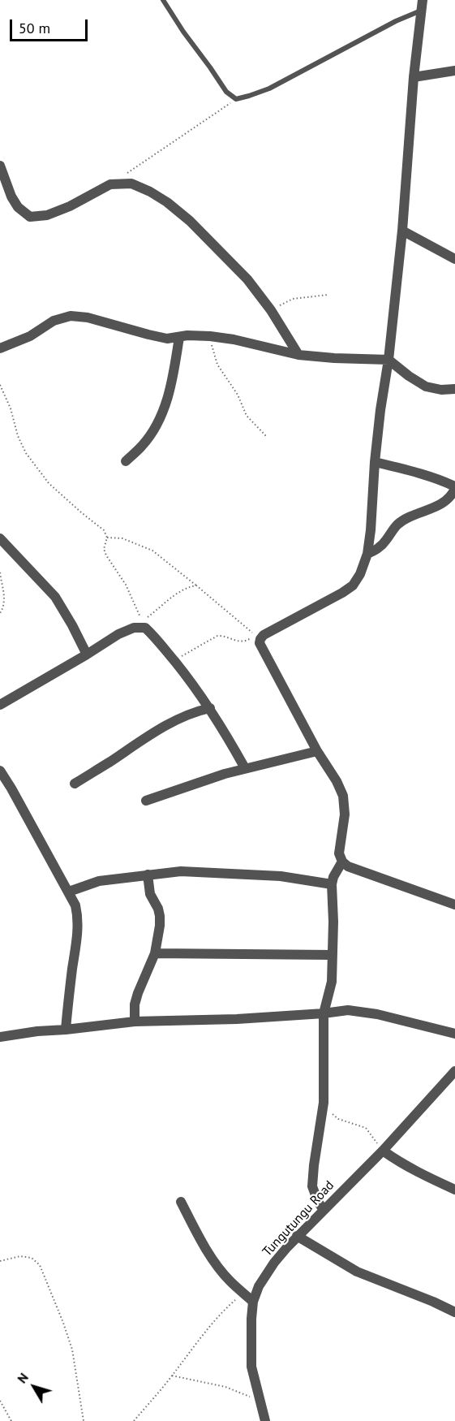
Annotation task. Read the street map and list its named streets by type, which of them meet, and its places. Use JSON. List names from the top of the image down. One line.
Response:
{"streets":{"street":["Tungutungu Road"]},"scale_bar":"50 m","north":"top left"}
